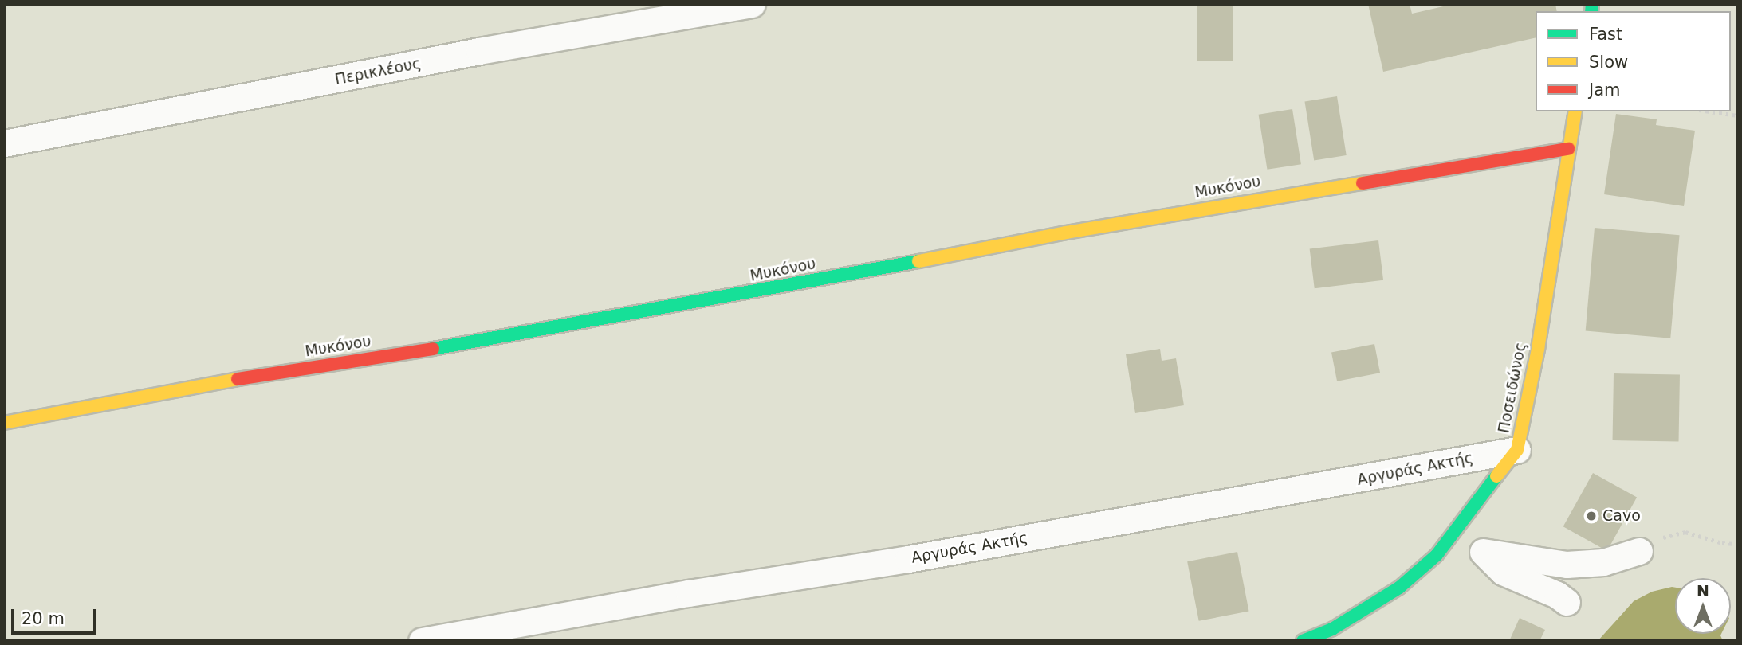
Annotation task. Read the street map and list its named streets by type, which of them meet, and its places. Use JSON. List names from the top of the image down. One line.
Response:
{"streets":{"street":["Περικλέους","Μυκόνου","Ποσειδώνος","Αργυράς Ακτής"]},"crossings":[["Μυκόνου","Ποσειδώνος"],["Ποσειδώνος","Αργυράς Ακτής"]],"places":["Cavo"],"legend":["Fast","Slow","Jam"],"scale_bar":"20 m","north":"top"}
